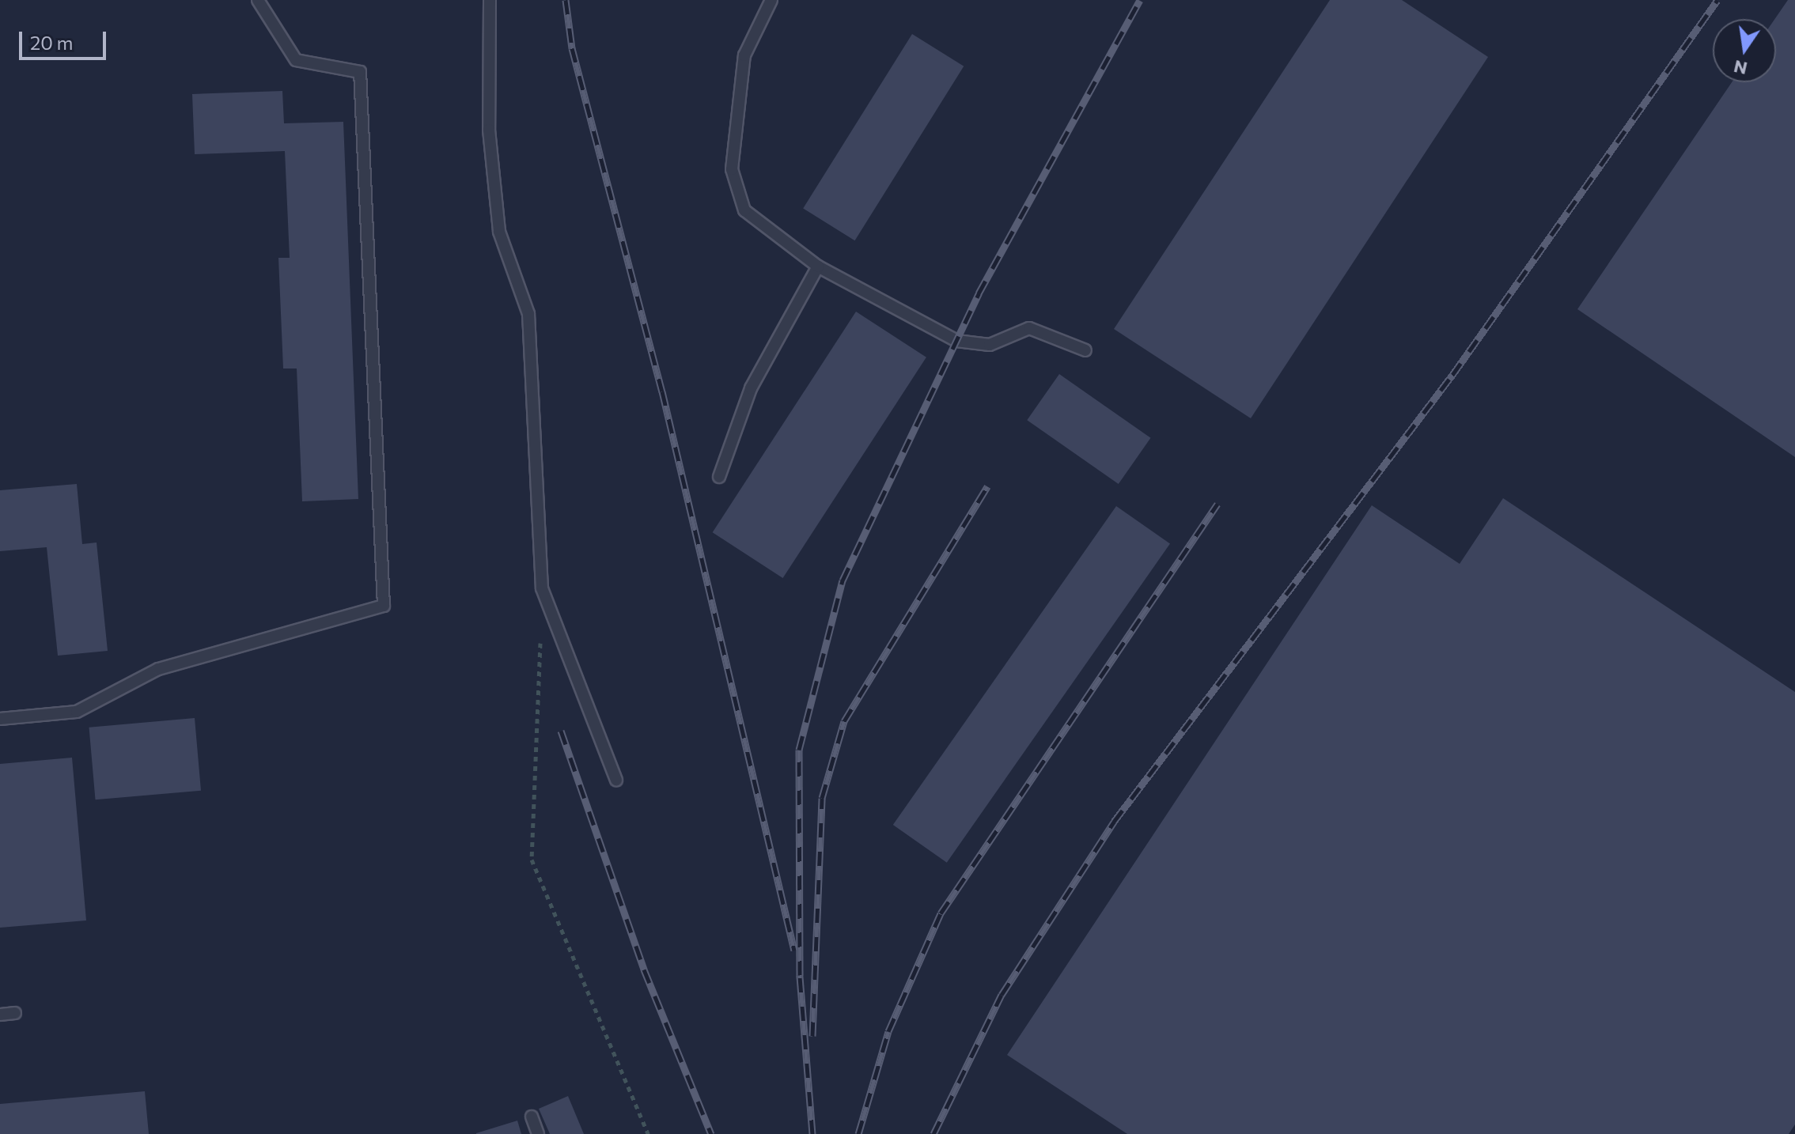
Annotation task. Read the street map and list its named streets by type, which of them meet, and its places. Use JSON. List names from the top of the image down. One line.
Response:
{"scale_bar":"20 m","north":"bottom"}
